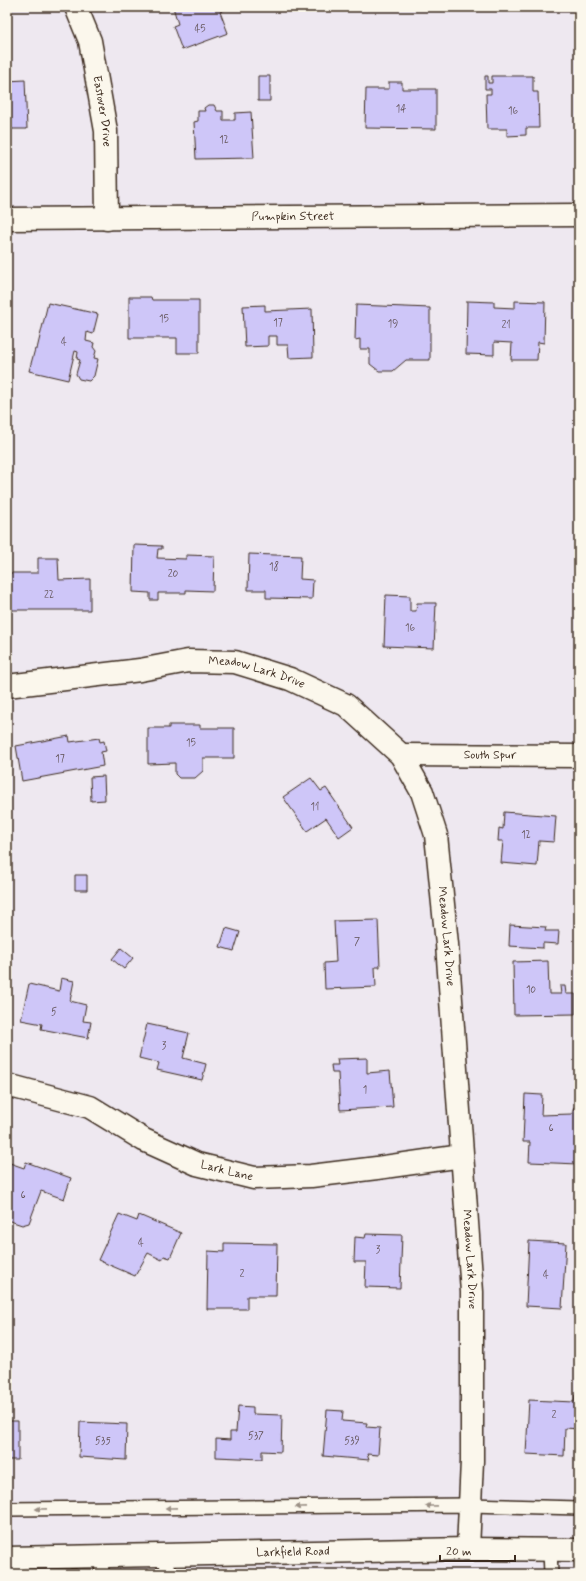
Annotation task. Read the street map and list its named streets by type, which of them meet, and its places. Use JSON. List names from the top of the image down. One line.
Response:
{"streets":{"street":["Eastover Drive","Pumpkin Street","Meadow Lark Drive","South Spur","Lark Lane","Larkfield Road"]},"crossings":[["Eastover Drive","Pumpkin Street"],["Meadow Lark Drive","South Spur"],["Meadow Lark Drive","Lark Lane"],["Meadow Lark Drive","Larkfield Road"]],"house_numbers":["45","14","16","12","15","17","19","21","4","18","20","22","16","15","17","11","12","7","10","5","3","1","6","6","4","3","2","4","2","537","535","539"],"scale_bar":"20 m"}
